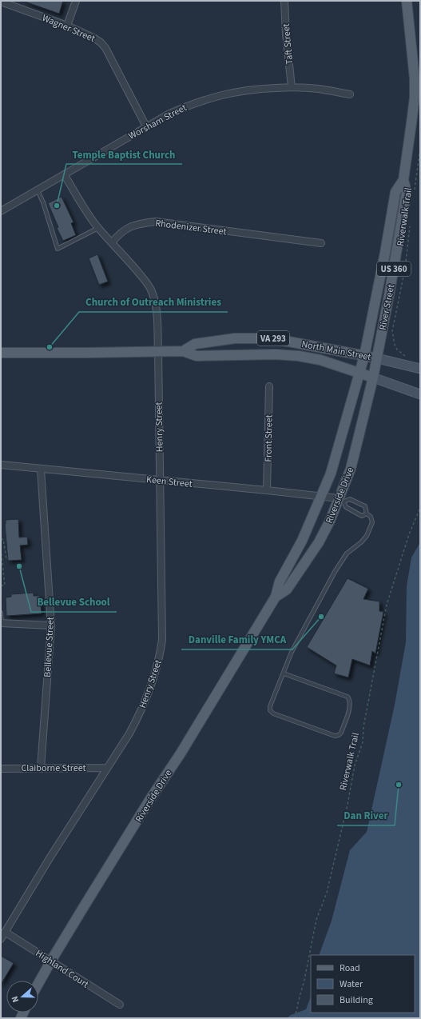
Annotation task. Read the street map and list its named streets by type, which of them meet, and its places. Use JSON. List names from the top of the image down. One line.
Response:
{"streets":{"main road":["US 360","River Street","VA 293","North Main Street","Riverside Drive"],"street":["Wagner Street","Taft Street","Worsham Street","Rhodenizer Street","Henry Street","Front Street","Keen Street","Bellevue Street","Claiborne Street","Highland Court"],"path":["Riverwalk Trail"]},"crossings":[["Wagner Street","Worsham Street"],["Taft Street","Worsham Street"],["Riverwalk Trail","VA 293"],["Rhodenizer Street","Henry Street"],["River Street","VA 293"],["River Street","North Main Street"],["River Street","Riverside Drive"],["VA 293","North Main Street"],["VA 293","Riverside Drive"],["North Main Street","Henry Street"],["North Main Street","Riverside Drive"],["Henry Street","Keen Street"],["Henry Street","Claiborne Street"],["Henry Street","Highland Court"],["Front Street","Keen Street"],["Keen Street","Riverside Drive"],["Keen Street","Bellevue Street"],["Riverside Drive","Highland Court"],["Bellevue Street","Claiborne Street"]],"places":["Temple Baptist Church","Church of Outreach Ministries","Bellevue School","Danville Family YMCA","Dan River"],"legend":["Road","Water","Building"],"north":"left"}
